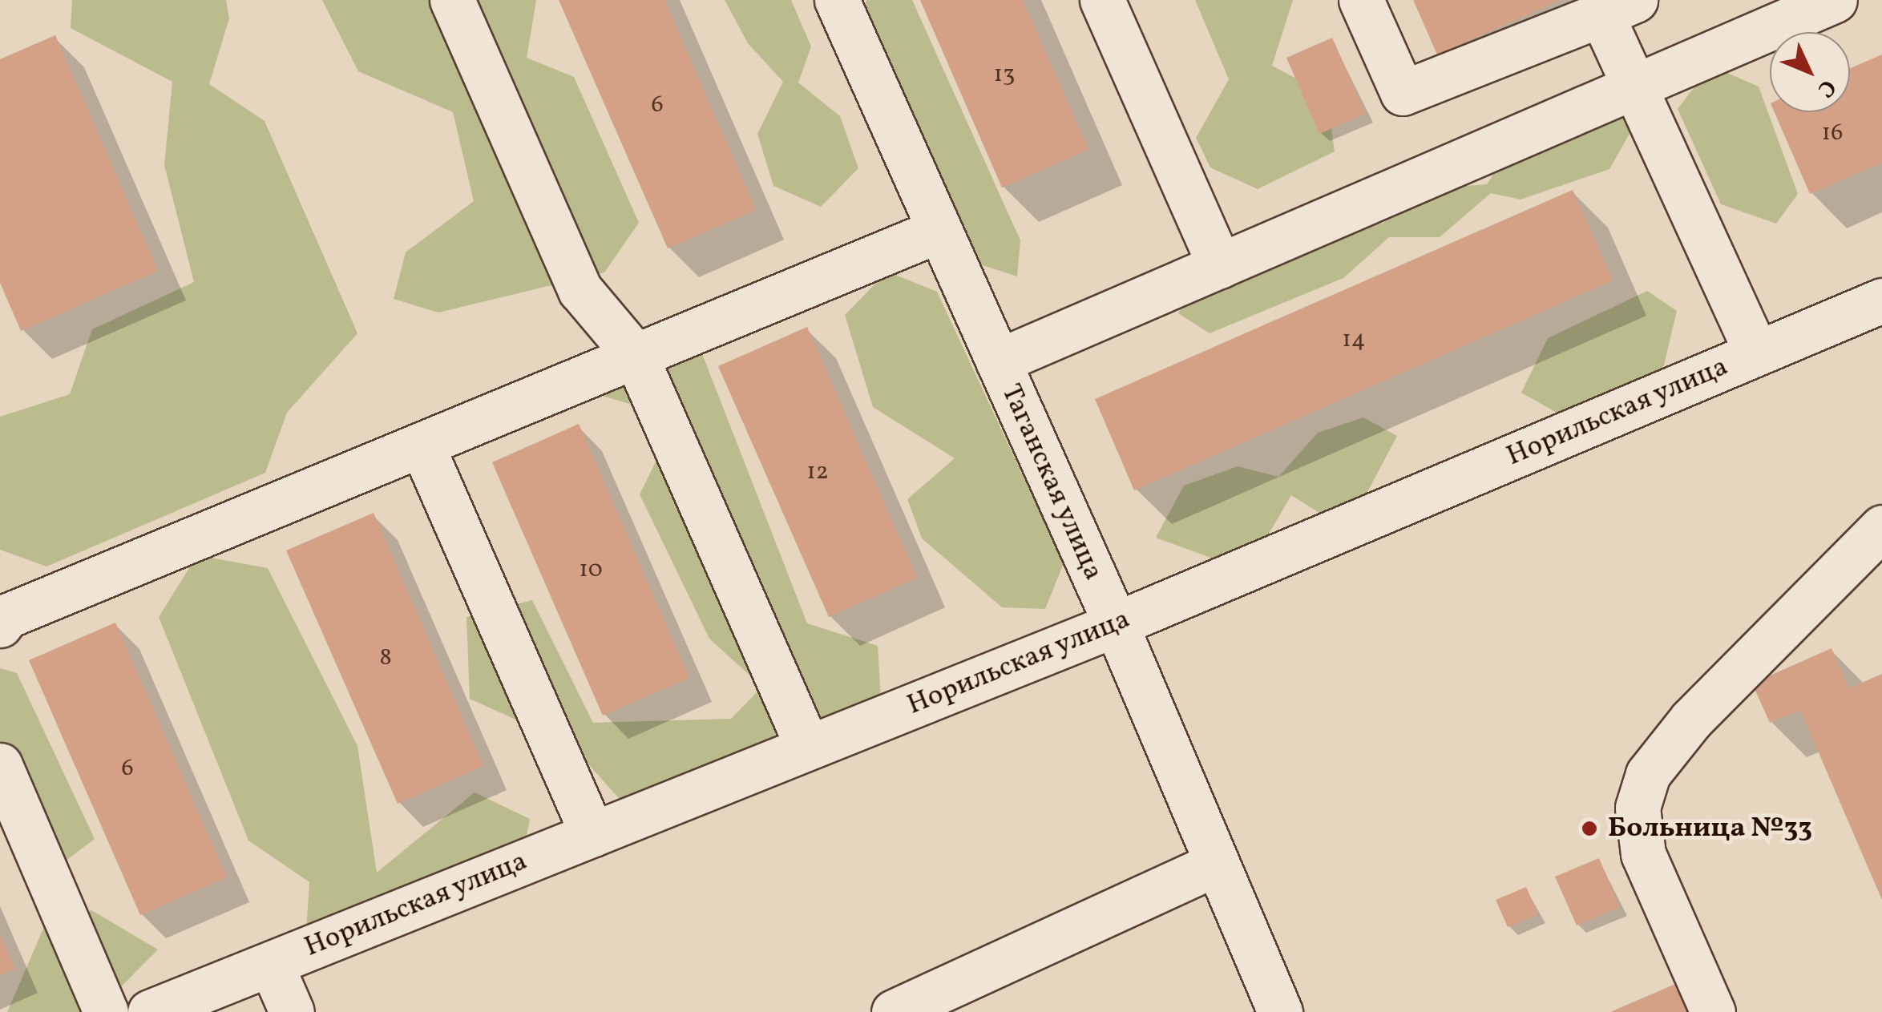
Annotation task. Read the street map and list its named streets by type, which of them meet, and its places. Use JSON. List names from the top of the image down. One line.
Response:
{"streets":{"street":["Норильская улица","Таганская улица"]},"crossings":[["Норильская улица","Таганская улица"]],"places":["Больница №33"],"house_numbers":["13","6","16","14","12","10","8","6"],"north":"bottom right"}
